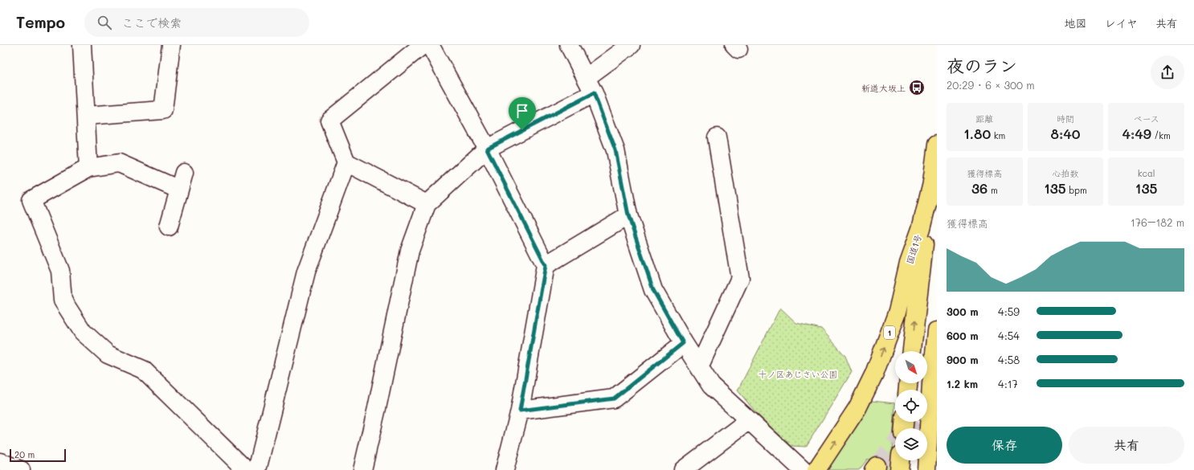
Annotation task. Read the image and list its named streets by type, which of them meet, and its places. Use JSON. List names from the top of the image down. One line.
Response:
{"streets":{"highway":["国道1号","1"]},"crossings":[["国道1号","1"]],"parks":["十ノ区あじさい公園"],"places":{"bus stop":["新道大坂上"]},"scale_bar":"20 m","north":"bottom right","page":{"header":"Tempo","search":"ここで検索","nav":["地図","レイヤ","共有"],"heading":["夜のラン","20:29 · 6 × 300 m"],"stats":[["距離","1.80 km"],["時間","8:40"],["ペース","4:49 /km"],["獲得標高","36 m"],["心拍数","135 bpm"],["kcal","135"]],"chart":["獲得標高","176–182 m"],"list":[{"name":"300 m","note":"4:59"},{"name":"600 m","note":"4:54"},{"name":"900 m","note":"4:58"},{"name":"1.2 km","note":"4:17"}],"buttons":["保存","共有"],"scale":"20 m"}}
